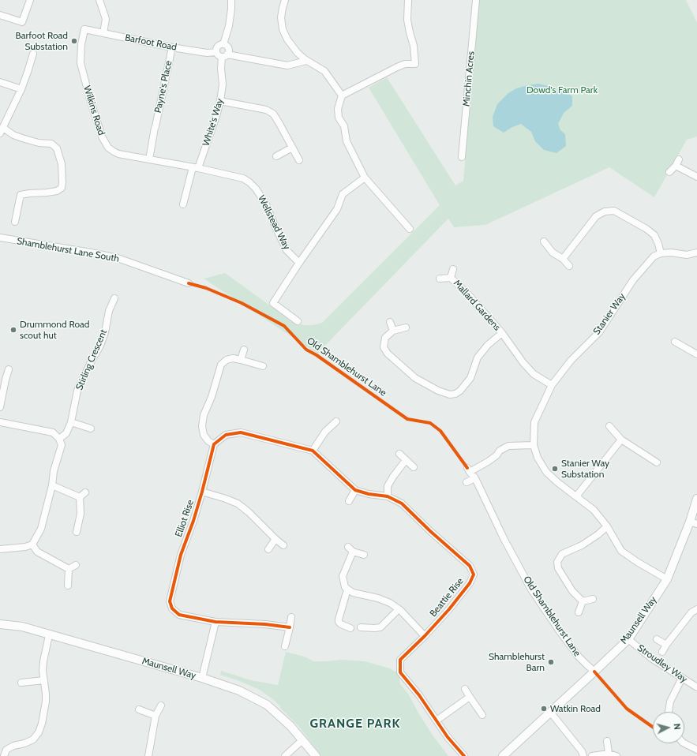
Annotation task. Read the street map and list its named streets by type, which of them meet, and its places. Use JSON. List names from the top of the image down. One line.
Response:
{"streets":{"street":["Barfoot Road","Minchin Acres","Payne's Place","Wilkins Road","White's Way","Wellstead Way","Shamblehurst Lane South","Mallard Gardens","Stanier Way","Stirling Crescent","Old Shamblehurst Lane","Elliot Rise","Beattie Rise","Maunsell Way","Stroudley Way"]},"crossings":[["Barfoot Road","Payne's Place"],["Barfoot Road","Wilkins Road"],["Barfoot Road","White's Way"],["Payne's Place","Wilkins Road"],["Wilkins Road","White's Way"],["Wilkins Road","Wellstead Way"],["White's Way","Wellstead Way"],["Mallard Gardens","Stanier Way"],["Stanier Way","Old Shamblehurst Lane"],["Stanier Way","Maunsell Way"],["Old Shamblehurst Lane","Maunsell Way"],["Maunsell Way","Stroudley Way"]],"districts":["GRANGE PARK"],"parks":["Dowd's Farm Park"],"places":["Barfoot Road Substation","Drummond Road scout hut","Stanier Way Substation","Shamblehurst Barn","Watkin Road"],"north":"right"}
